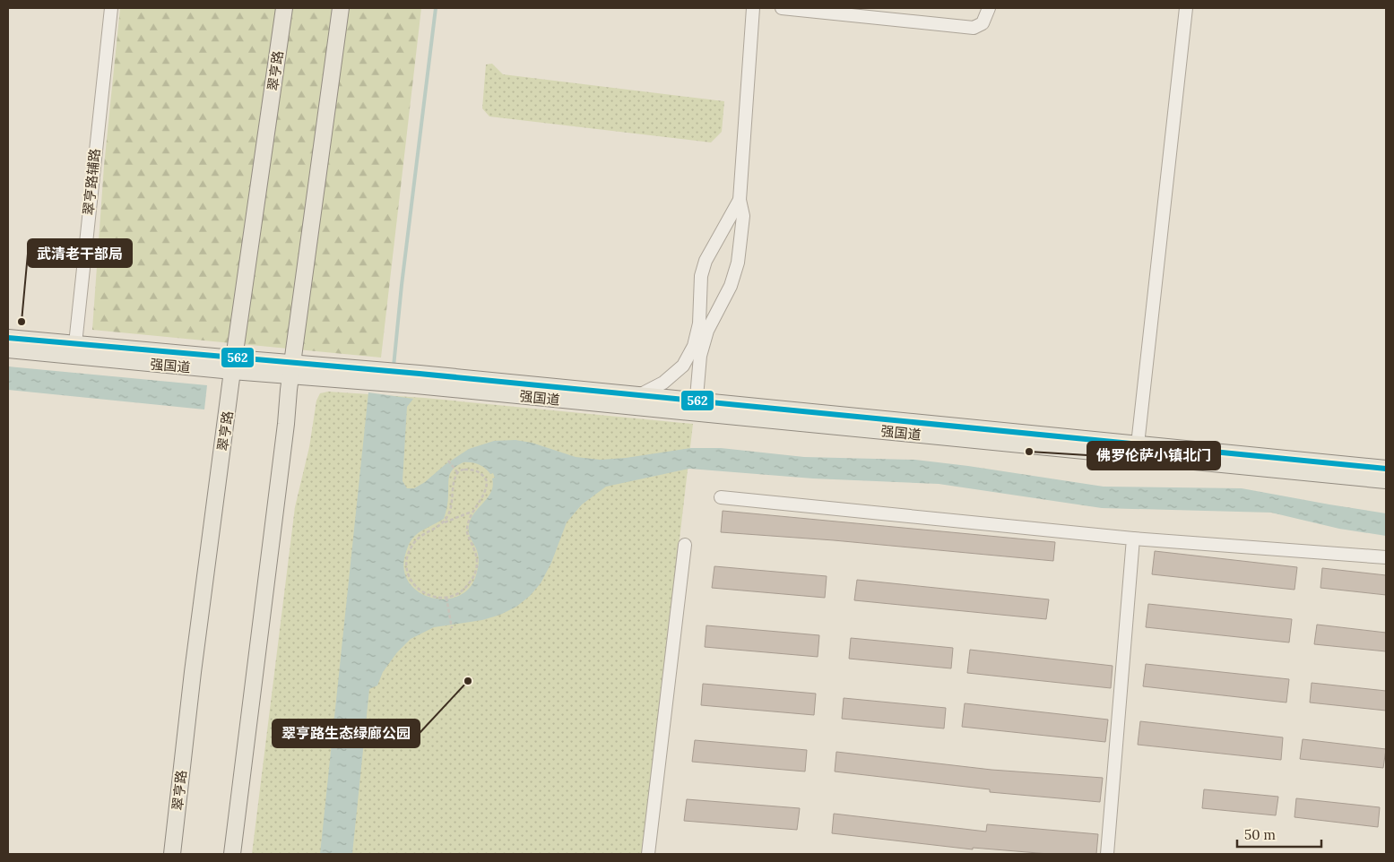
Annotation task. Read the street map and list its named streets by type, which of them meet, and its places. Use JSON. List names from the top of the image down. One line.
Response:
{"streets":{"main road":["翠亨路","强国道"],"street":["翠亨路辅路"]},"crossings":[["翠亨路","强国道"],["翠亨路辅路","强国道"]],"places":["武清老干部局","佛罗伦萨小镇北门","翠亨路生态绿廊公园"],"lines":["transit line 562"],"scale_bar":"50 m"}
